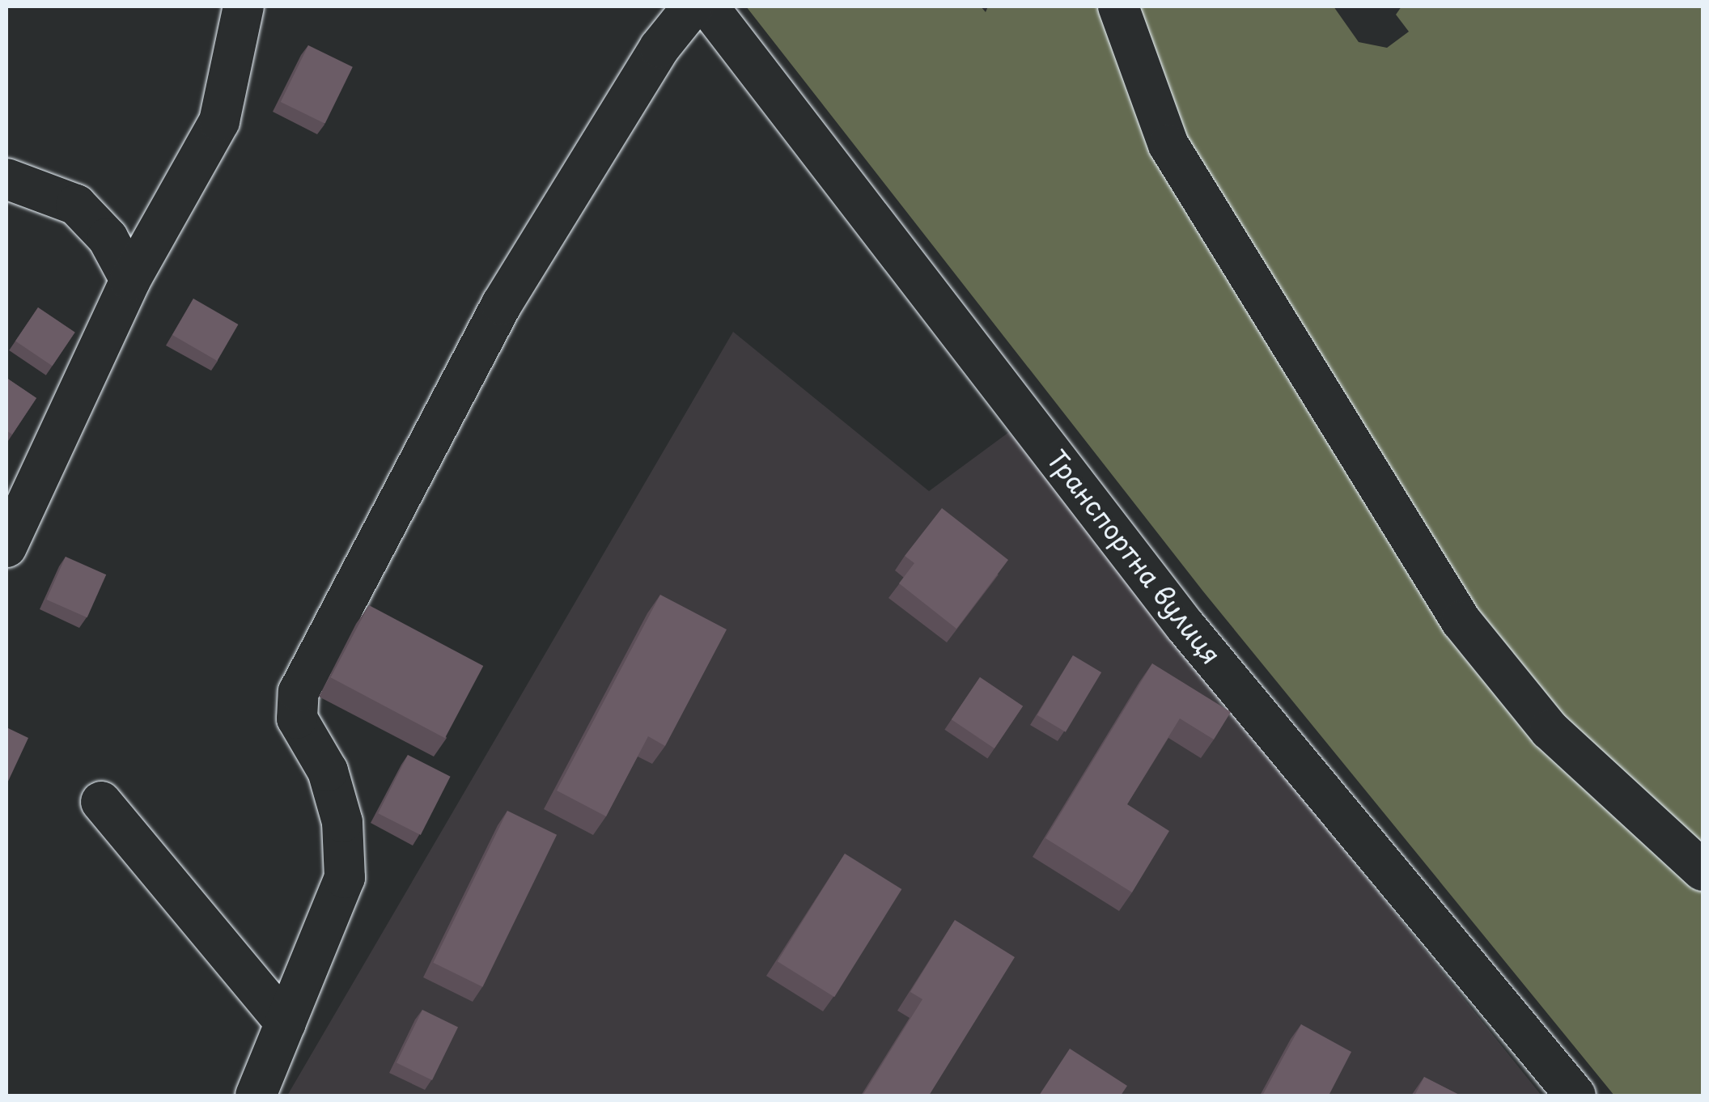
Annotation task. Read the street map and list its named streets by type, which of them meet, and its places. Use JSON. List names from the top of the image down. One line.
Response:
{"streets":{"street":["Транспортна вулиця"]}}
